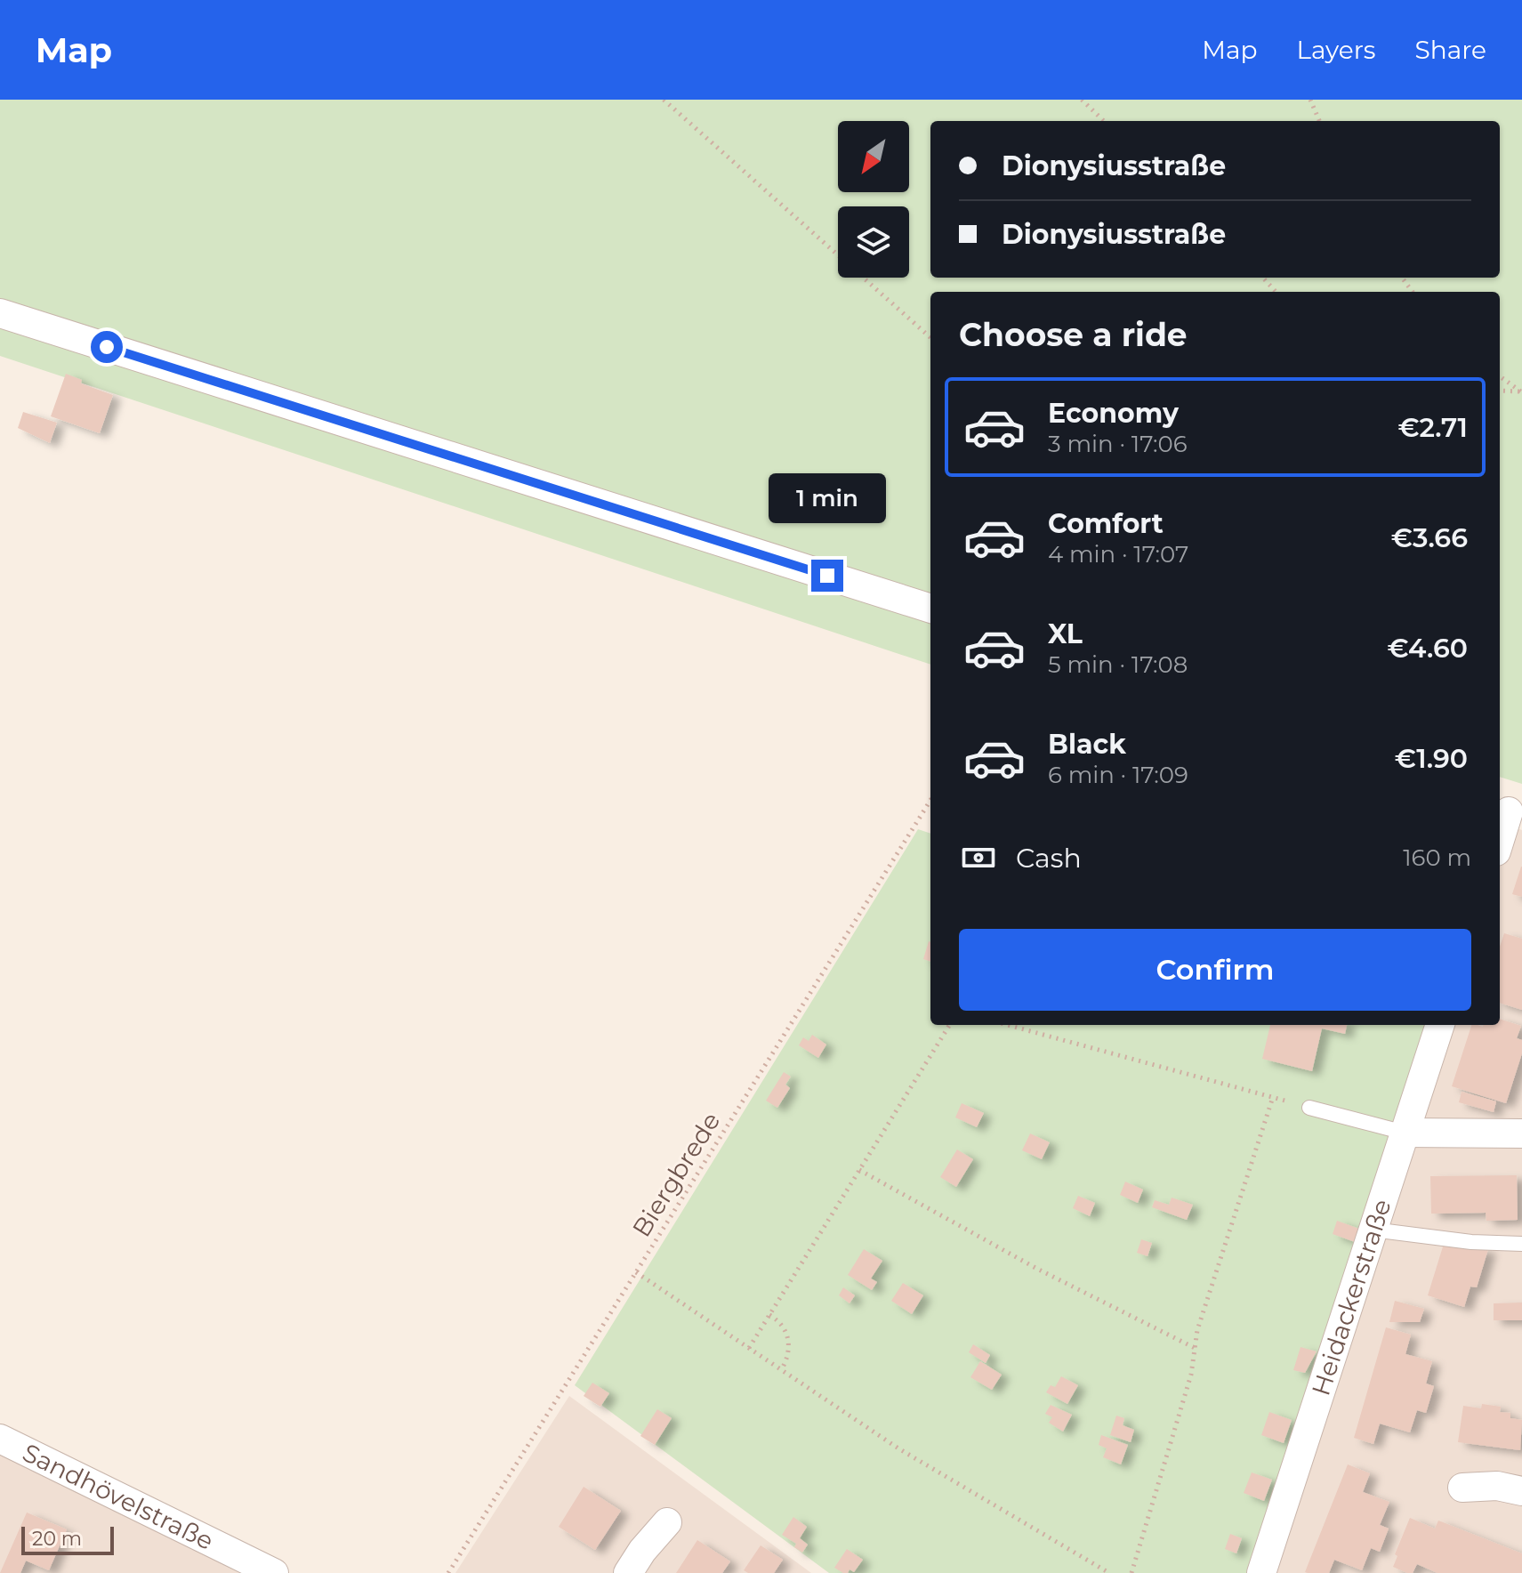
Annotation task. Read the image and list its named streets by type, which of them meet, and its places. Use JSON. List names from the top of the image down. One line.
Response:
{"streets":{"street":["Heidackerstraße","Sandhövelstraße"],"path":["Biergbrede"]},"scale_bar":"20 m","north":"bottom left","page":{"header":"Map","nav":["Map","Layers","Share"],"banner":["Dionysiusstraße","Dionysiusstraße"],"heading":"Choose a ride","list":[{"name":"Economy","note":"3 min · 17:06","value":"€2.71"},{"name":"Comfort","note":"4 min · 17:07","value":"€3.66"},{"name":"XL","note":"5 min · 17:08","value":"€4.60"},{"name":"Black","note":"6 min · 17:09","value":"€1.90"}],"bubble":"1 min","pay":["Cash","160 m"],"buttons":"Confirm","scale":"20 m"}}
